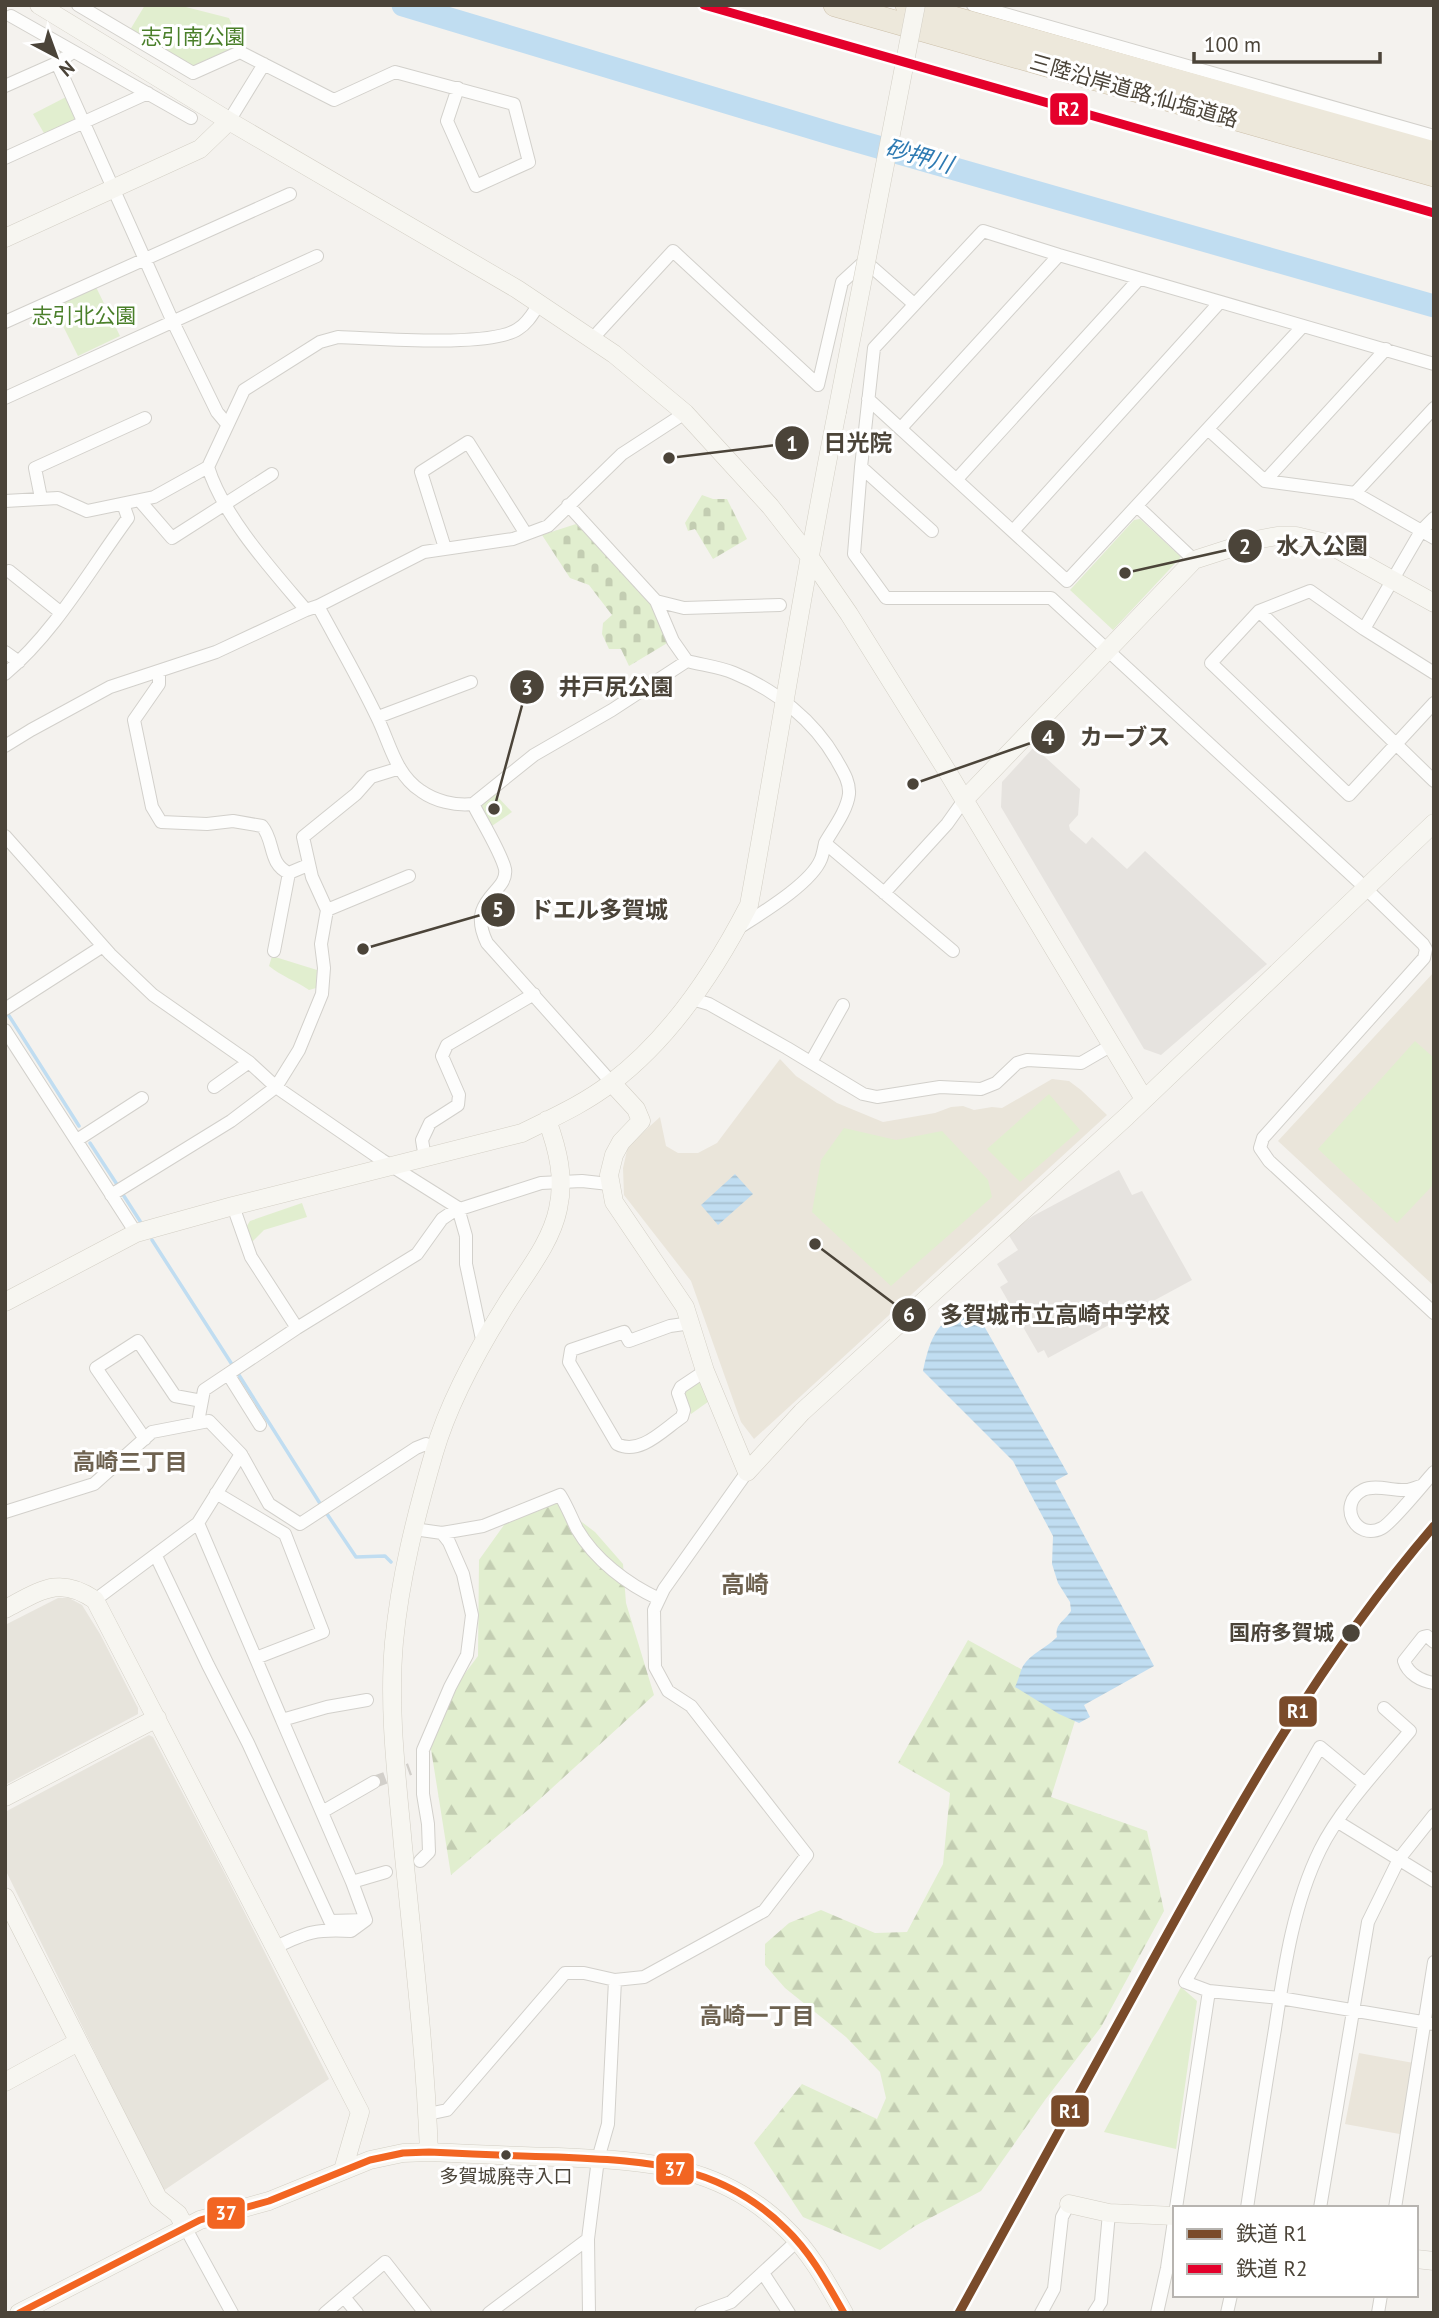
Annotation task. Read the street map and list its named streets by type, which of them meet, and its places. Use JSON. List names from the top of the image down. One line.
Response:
{"streets":{"highway":["三陸沿岸道路;仙塩道路"]},"districts":["高崎三丁目","高崎","高崎一丁目"],"water":["砂押川"],"parks":["志引南公園","志引北公園"],"places":["日光院","水入公園","カーブス","井戸尻公園","ドエル多賀城","多賀城市立高崎中学校","国府多賀城","多賀城廃寺入口"],"lines":["rail line R2","rail line R1","transit line 37"],"legend":["鉄道 R1","鉄道 R2"],"scale_bar":"100 m","north":"bottom right"}
